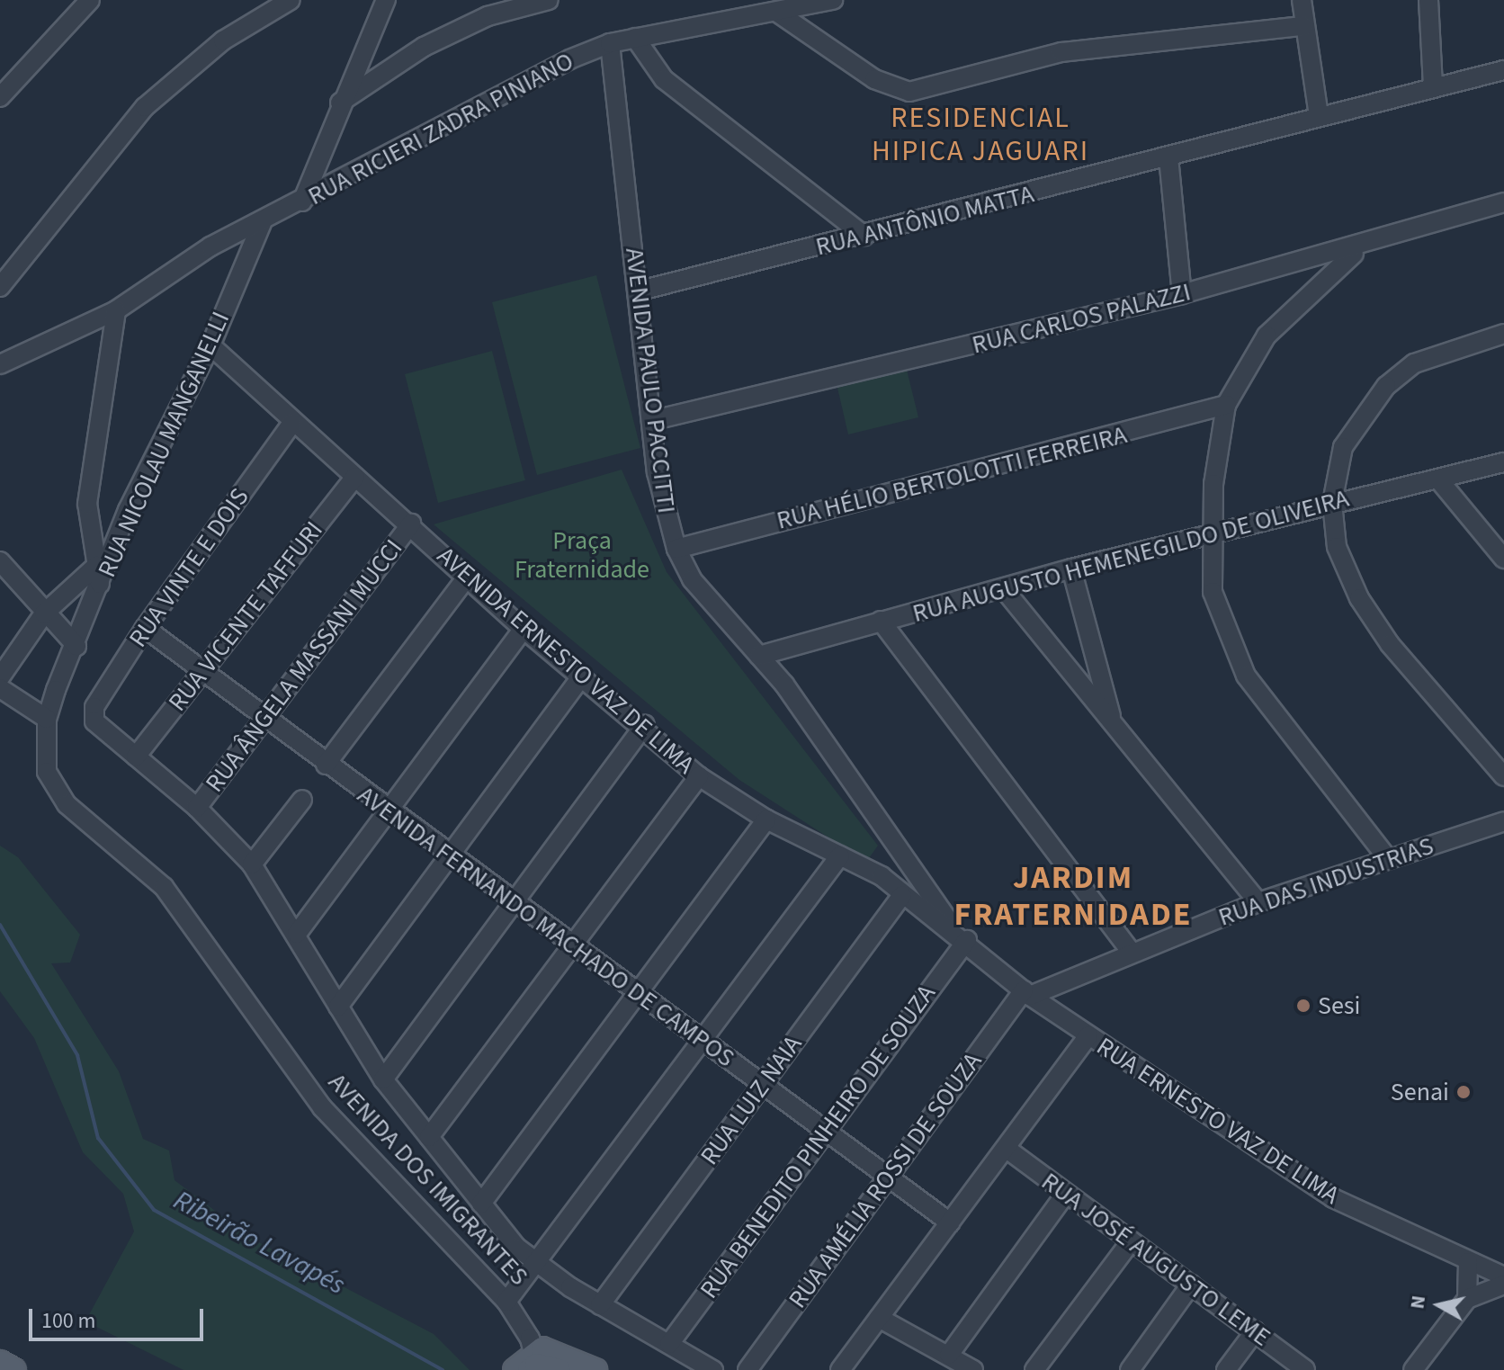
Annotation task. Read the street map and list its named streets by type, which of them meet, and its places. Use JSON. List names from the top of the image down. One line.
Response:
{"streets":{"street":["RUA RICIERI ZADRA PINIANO","RUA ANTÔNIO MATTA","RUA CARLOS PALAZZI","AVENIDA PAULO PACCITTI","RUA NICOLAU MANGANELLI","RUA HÉLIO BERTOLOTTI FERREIRA","RUA AUGUSTO HEMENEGILDO DE OLIVEIRA","RUA VINTE E DOIS","RUA VICENTE TAFFURI","AVENIDA ERNESTO VAZ DE LIMA","RUA ÂNGELA MASSANI MUCCI","RUA DAS INDUSTRIAS","AVENIDA FERNANDO MACHADO DE CAMPOS","RUA LUIZ NAIA","RUA ERNESTO VAZ DE LIMA","RUA BENEDITO PINHEIRO DE SOUZA","AVENIDA DOS IMIGRANTES","RUA AMÉLIA ROSSI DE SOUZA","RUA JOSÉ AUGUSTO LEME"]},"crossings":[["RUA RICIERI ZADRA PINIANO","AVENIDA PAULO PACCITTI"],["RUA RICIERI ZADRA PINIANO","RUA NICOLAU MANGANELLI"],["RUA ANTÔNIO MATTA","AVENIDA PAULO PACCITTI"],["RUA CARLOS PALAZZI","AVENIDA PAULO PACCITTI"],["AVENIDA PAULO PACCITTI","RUA HÉLIO BERTOLOTTI FERREIRA"],["AVENIDA PAULO PACCITTI","RUA AUGUSTO HEMENEGILDO DE OLIVEIRA"],["AVENIDA PAULO PACCITTI","AVENIDA ERNESTO VAZ DE LIMA"],["AVENIDA PAULO PACCITTI","RUA ERNESTO VAZ DE LIMA"],["AVENIDA PAULO PACCITTI","RUA BENEDITO PINHEIRO DE SOUZA"],["RUA NICOLAU MANGANELLI","AVENIDA ERNESTO VAZ DE LIMA"],["RUA NICOLAU MANGANELLI","AVENIDA DOS IMIGRANTES"],["RUA VINTE E DOIS","RUA VICENTE TAFFURI"],["RUA VINTE E DOIS","AVENIDA ERNESTO VAZ DE LIMA"],["RUA VINTE E DOIS","AVENIDA FERNANDO MACHADO DE CAMPOS"],["RUA VICENTE TAFFURI","AVENIDA ERNESTO VAZ DE LIMA"],["RUA VICENTE TAFFURI","AVENIDA FERNANDO MACHADO DE CAMPOS"],["AVENIDA ERNESTO VAZ DE LIMA","RUA ÂNGELA MASSANI MUCCI"],["AVENIDA ERNESTO VAZ DE LIMA","RUA LUIZ NAIA"],["AVENIDA ERNESTO VAZ DE LIMA","RUA ERNESTO VAZ DE LIMA"],["AVENIDA ERNESTO VAZ DE LIMA","RUA BENEDITO PINHEIRO DE SOUZA"],["RUA ÂNGELA MASSANI MUCCI","AVENIDA FERNANDO MACHADO DE CAMPOS"],["RUA DAS INDUSTRIAS","RUA ERNESTO VAZ DE LIMA"],["RUA DAS INDUSTRIAS","RUA AMÉLIA ROSSI DE SOUZA"],["AVENIDA FERNANDO MACHADO DE CAMPOS","RUA LUIZ NAIA"],["AVENIDA FERNANDO MACHADO DE CAMPOS","RUA BENEDITO PINHEIRO DE SOUZA"],["AVENIDA FERNANDO MACHADO DE CAMPOS","RUA AMÉLIA ROSSI DE SOUZA"],["RUA ERNESTO VAZ DE LIMA","RUA BENEDITO PINHEIRO DE SOUZA"],["RUA ERNESTO VAZ DE LIMA","RUA AMÉLIA ROSSI DE SOUZA"]],"districts":["RESIDENCIAL HIPICA JAGUARI","JARDIM FRATERNIDADE"],"water":["Ribeirão Lavapés"],"parks":["Praça Fraternidade"],"places":["Sesi","Senai"],"scale_bar":"100 m","north":"left"}
